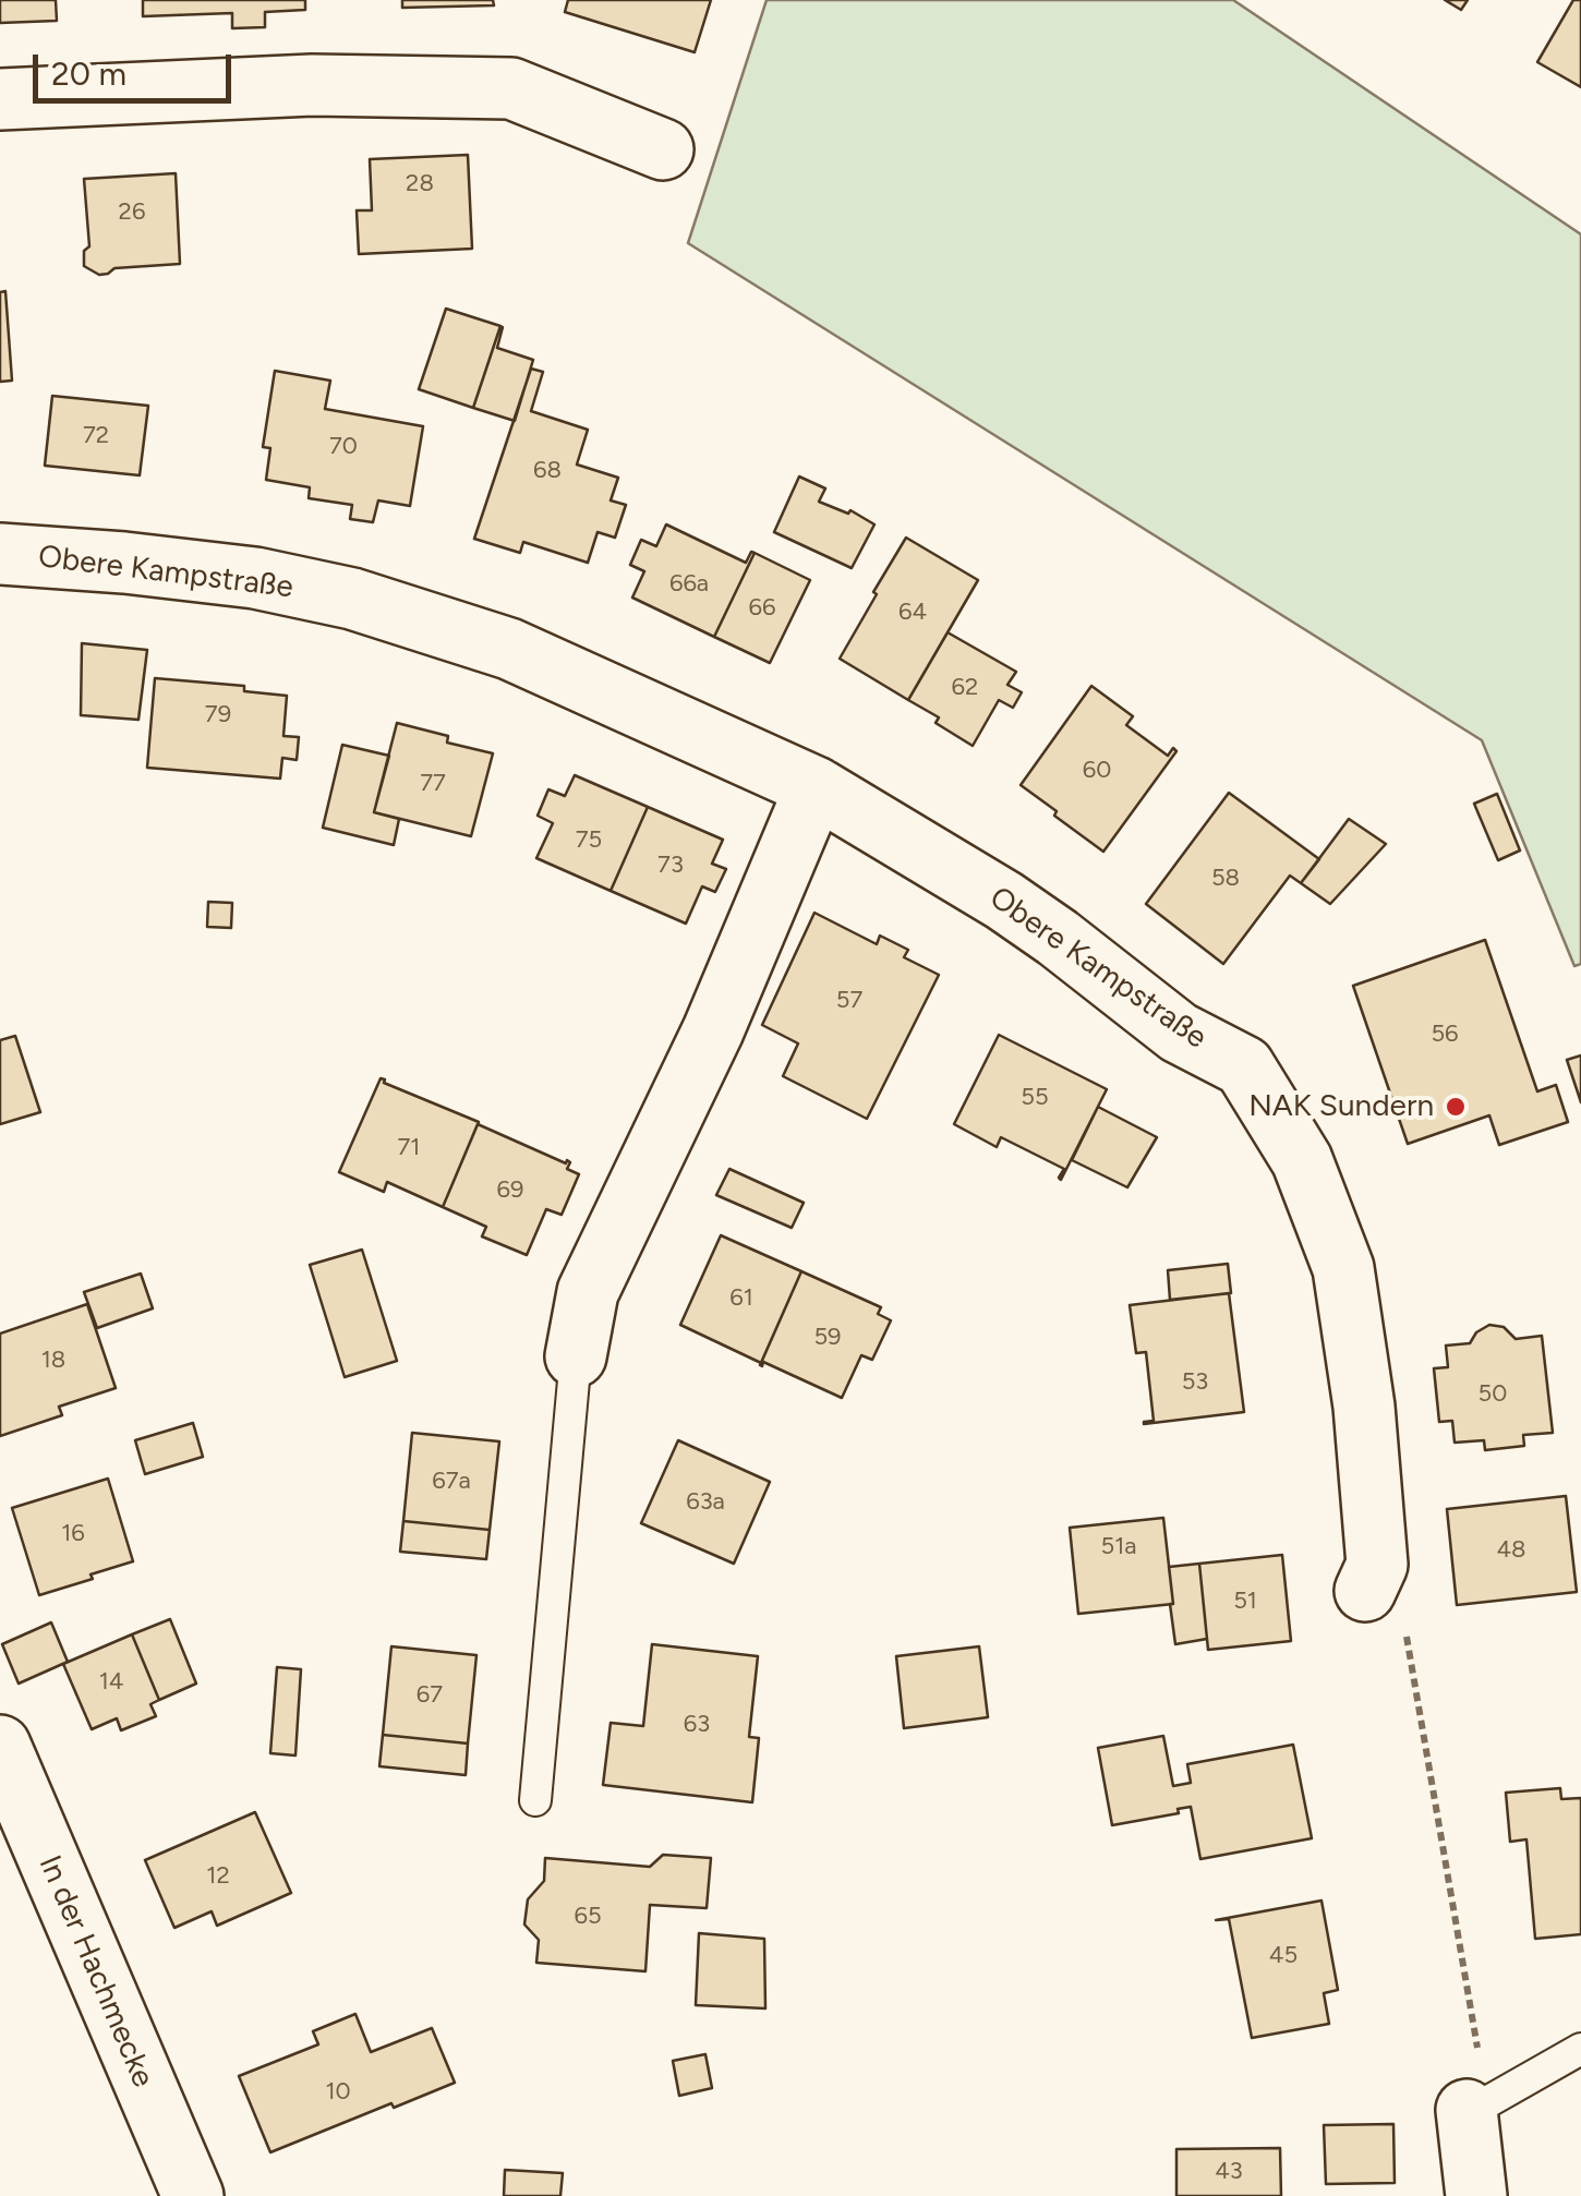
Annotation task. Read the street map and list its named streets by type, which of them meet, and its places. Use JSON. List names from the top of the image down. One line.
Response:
{"streets":{"street":["Obere Kampstraße","In der Hachmecke"]},"places":["NAK Sundern"],"house_numbers":["28","26","72","70","68","66a","66","64","62","79","60","77","75","73","58","57","56","55","71","69","61","59","18","53","50","67a","63a","16","51a","48","51","14","67","63","12","65","45","10","43"],"scale_bar":"20 m"}
